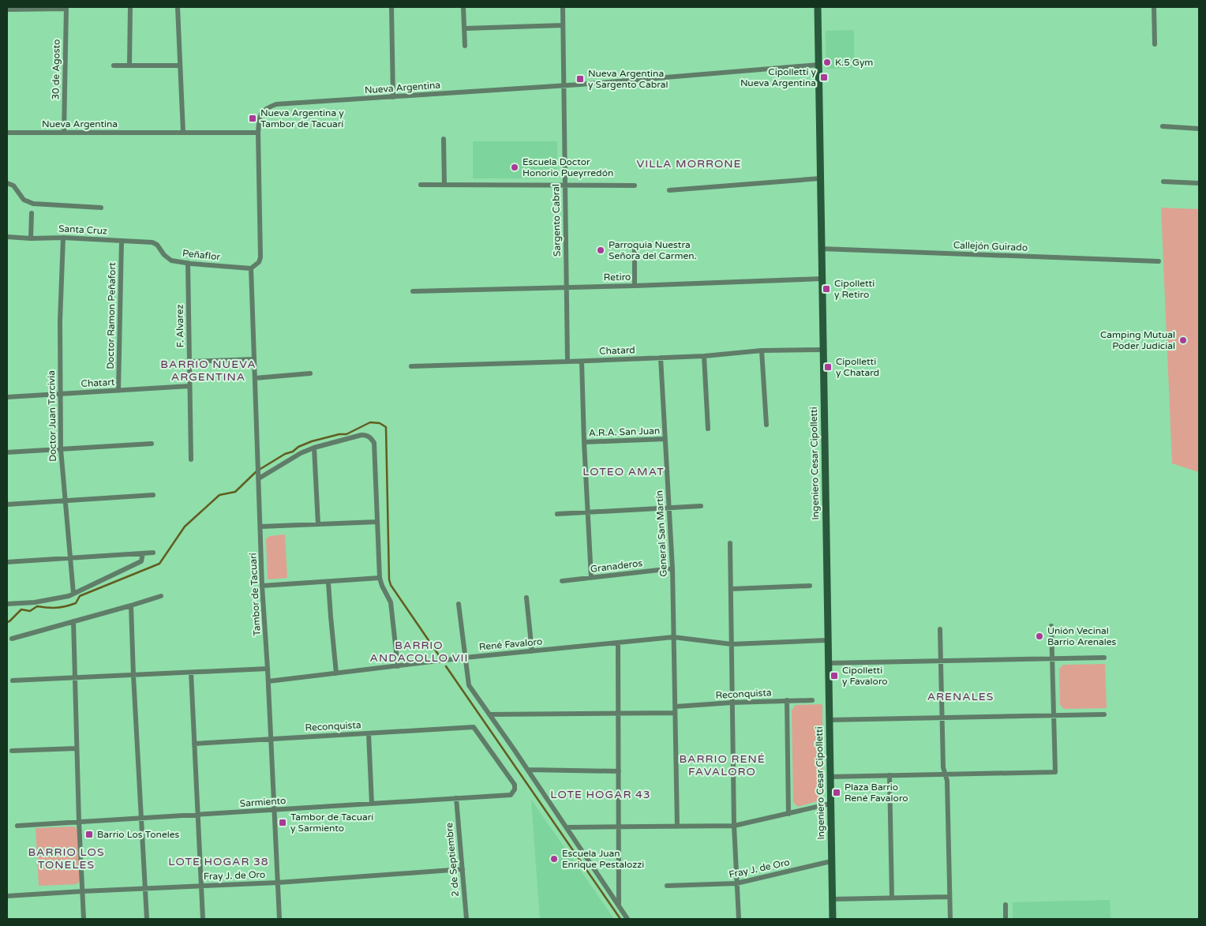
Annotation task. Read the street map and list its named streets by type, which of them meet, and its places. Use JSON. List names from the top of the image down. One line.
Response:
{"streets":{"street":["30 de Agosto","Nueva Argentina","Sargento Cabral","Santa Cruz","Callejón Guirado","Peñaflor","Retiro","Doctor Ramon Peñafort","F. Alvarez","Chatard","Chatart","Doctor Juan Torcivia","A.R.A. San Juan","Ingeniero Cesar Cipolletti","General San Martín","Granaderos","Tambor de Tacuarí","René Favaloro","Reconquista","Sarmiento","2 de Septiembre","Fray J. de Oro"]},"crossings":[["30 de Agosto","Nueva Argentina"],["Nueva Argentina","Sargento Cabral"],["Nueva Argentina","Ingeniero Cesar Cipolletti"],["Sargento Cabral","Retiro"],["Sargento Cabral","Chatard"],["Santa Cruz","Peñaflor"],["Santa Cruz","Doctor Ramon Peñafort"],["Santa Cruz","Doctor Juan Torcivia"],["Callejón Guirado","Ingeniero Cesar Cipolletti"],["Peñaflor","F. Alvarez"],["Peñaflor","Tambor de Tacuarí"],["Retiro","Ingeniero Cesar Cipolletti"],["Doctor Ramon Peñafort","Chatart"],["F. Alvarez","Chatart"],["Chatard","Ingeniero Cesar Cipolletti"],["Chatard","General San Martín"],["Chatart","Doctor Juan Torcivia"],["A.R.A. San Juan","General San Martín"],["Ingeniero Cesar Cipolletti","René Favaloro"],["Ingeniero Cesar Cipolletti","Fray J. de Oro"],["General San Martín","Granaderos"],["General San Martín","René Favaloro"],["General San Martín","Reconquista"],["Tambor de Tacuarí","René Favaloro"],["Tambor de Tacuarí","Reconquista"],["Tambor de Tacuarí","Sarmiento"],["Tambor de Tacuarí","Fray J. de Oro"],["Reconquista","Sarmiento"],["Sarmiento","2 de Septiembre"],["2 de Septiembre","Fray J. de Oro"]],"districts":["VILLA MORRONE","BARRIO NUEVA ARGENTINA","LOTEO AMAT","BARRIO ANDACOLLO VII","ARENALES","BARRIO RENÉ FAVALORO","LOTE HOGAR 43","BARRIO LOS TONELES","LOTE HOGAR 38"],"places":{"other":["K.5 Gym","Escuela Doctor Honorio Pueyrredón","Parroquia Nuestra Señora del Carmen.","Camping Mutual Poder Judicial","Unión Vecinal Barrio Arenales","Escuela Juan Enrique Pestalozzi"],"transit":["Cipolletti y Nueva Argentina","Nueva Argentina y Sargento Cabral","Nueva Argentina y Tambor de Tacuarí","Cipolletti y Retiro","Cipolletti y Chatard","Cipolletti y Favaloro","Plaza Barrio René Favaloro","Tambor de Tacuarí y Sarmiento","Barrio Los Toneles"]}}
